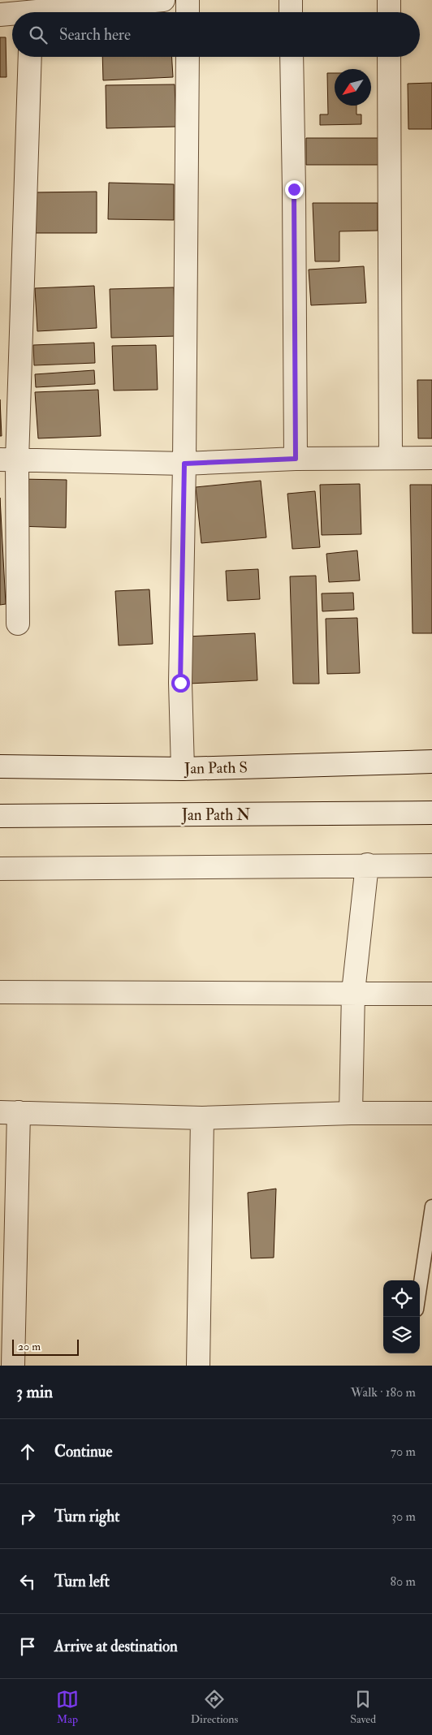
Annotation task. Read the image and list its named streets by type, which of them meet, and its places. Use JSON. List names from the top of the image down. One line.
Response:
{"streets":{"street":["Jan Path S","Jan Path N"]},"scale_bar":"20 m","north":"bottom left","page":{"search":"Search here","scale":"20 m","heading":["3 min","Walk · 180 m"],"list":[["Continue","70 m"],["Turn right","30 m"],["Turn left","80 m"],"Arrive at destination"],"nav":["Map","Directions","Saved"]}}
